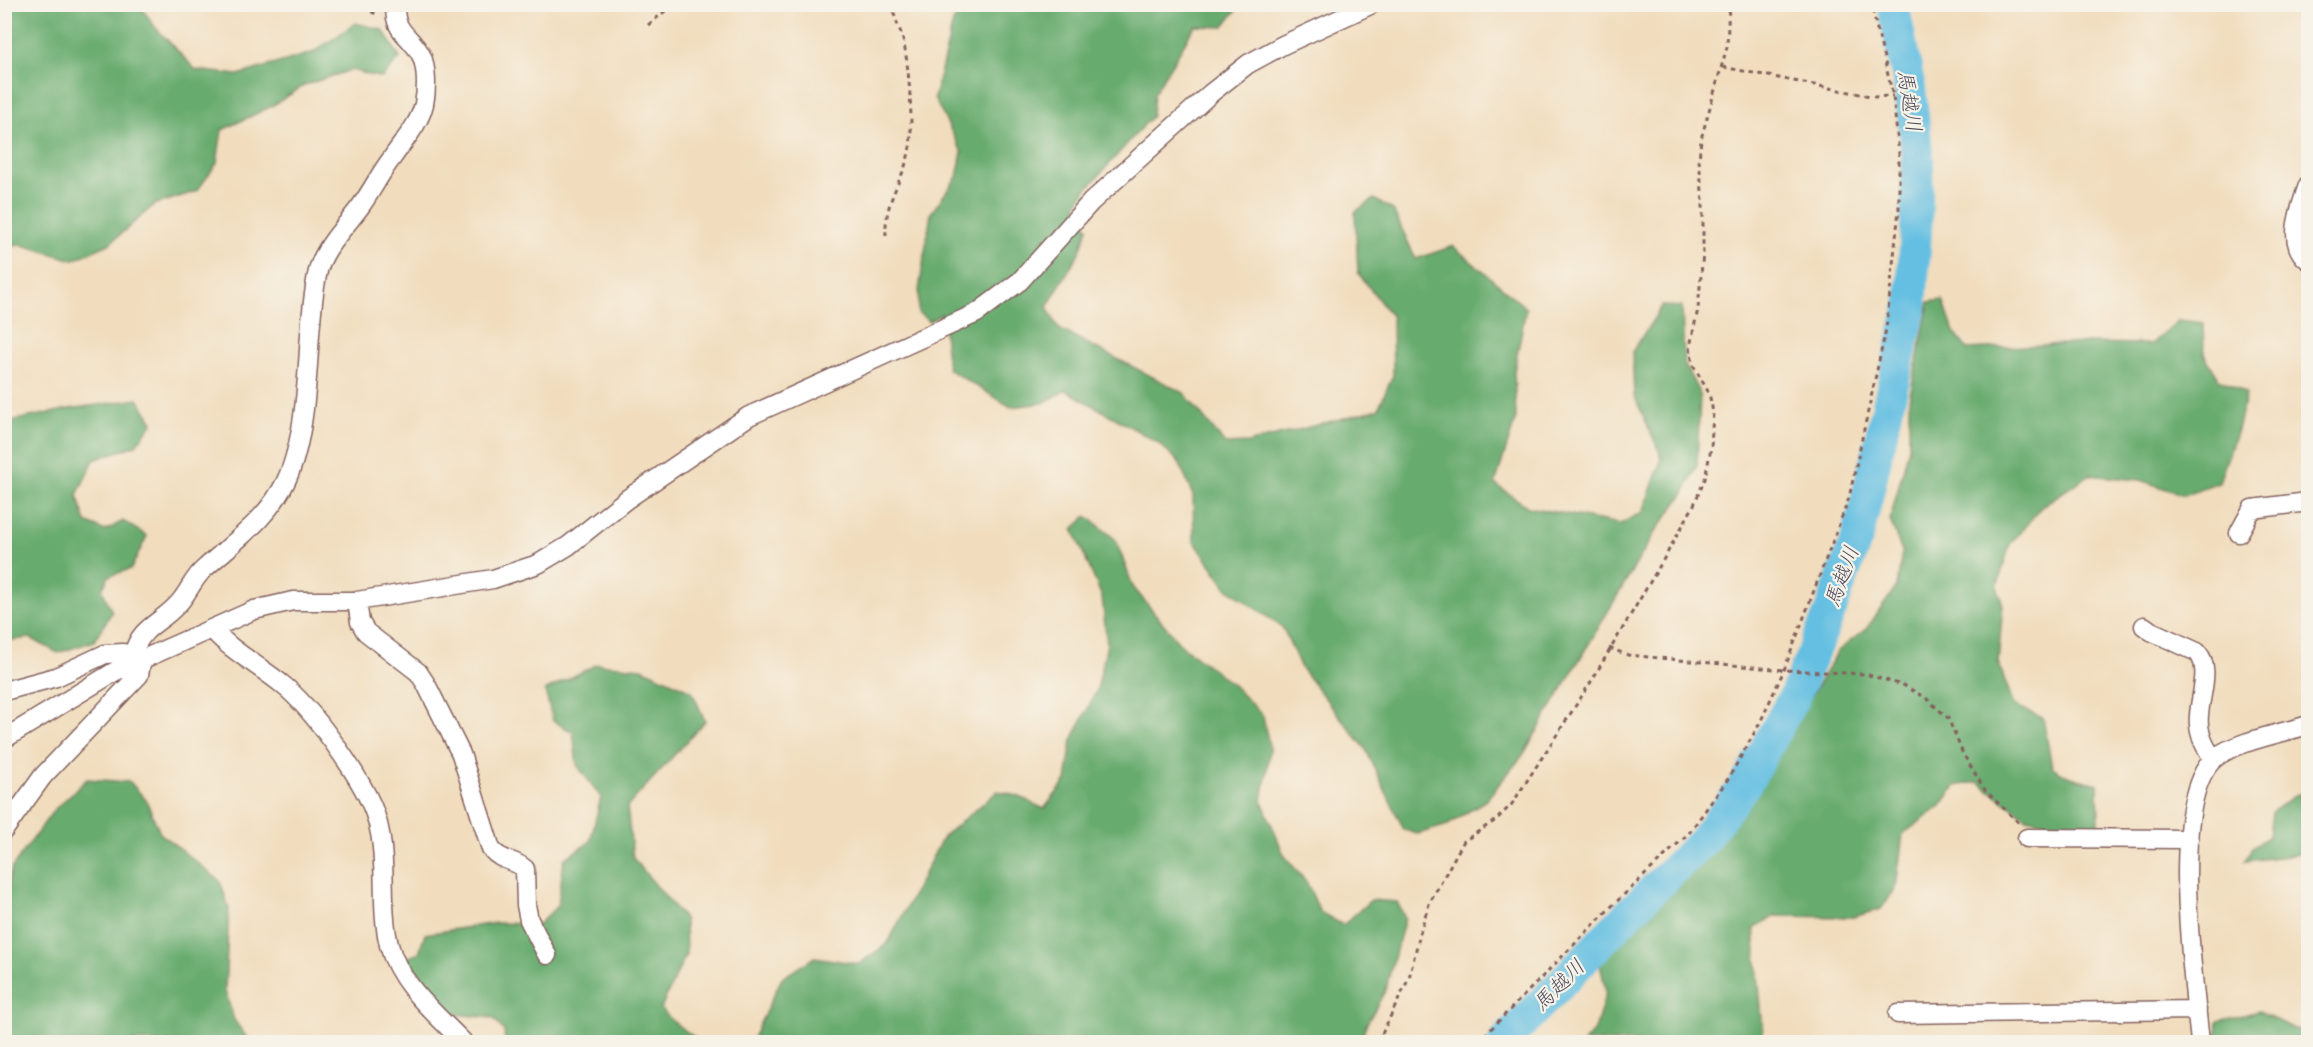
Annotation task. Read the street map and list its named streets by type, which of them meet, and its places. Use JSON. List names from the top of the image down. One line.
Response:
{"water":["馬越川"]}
